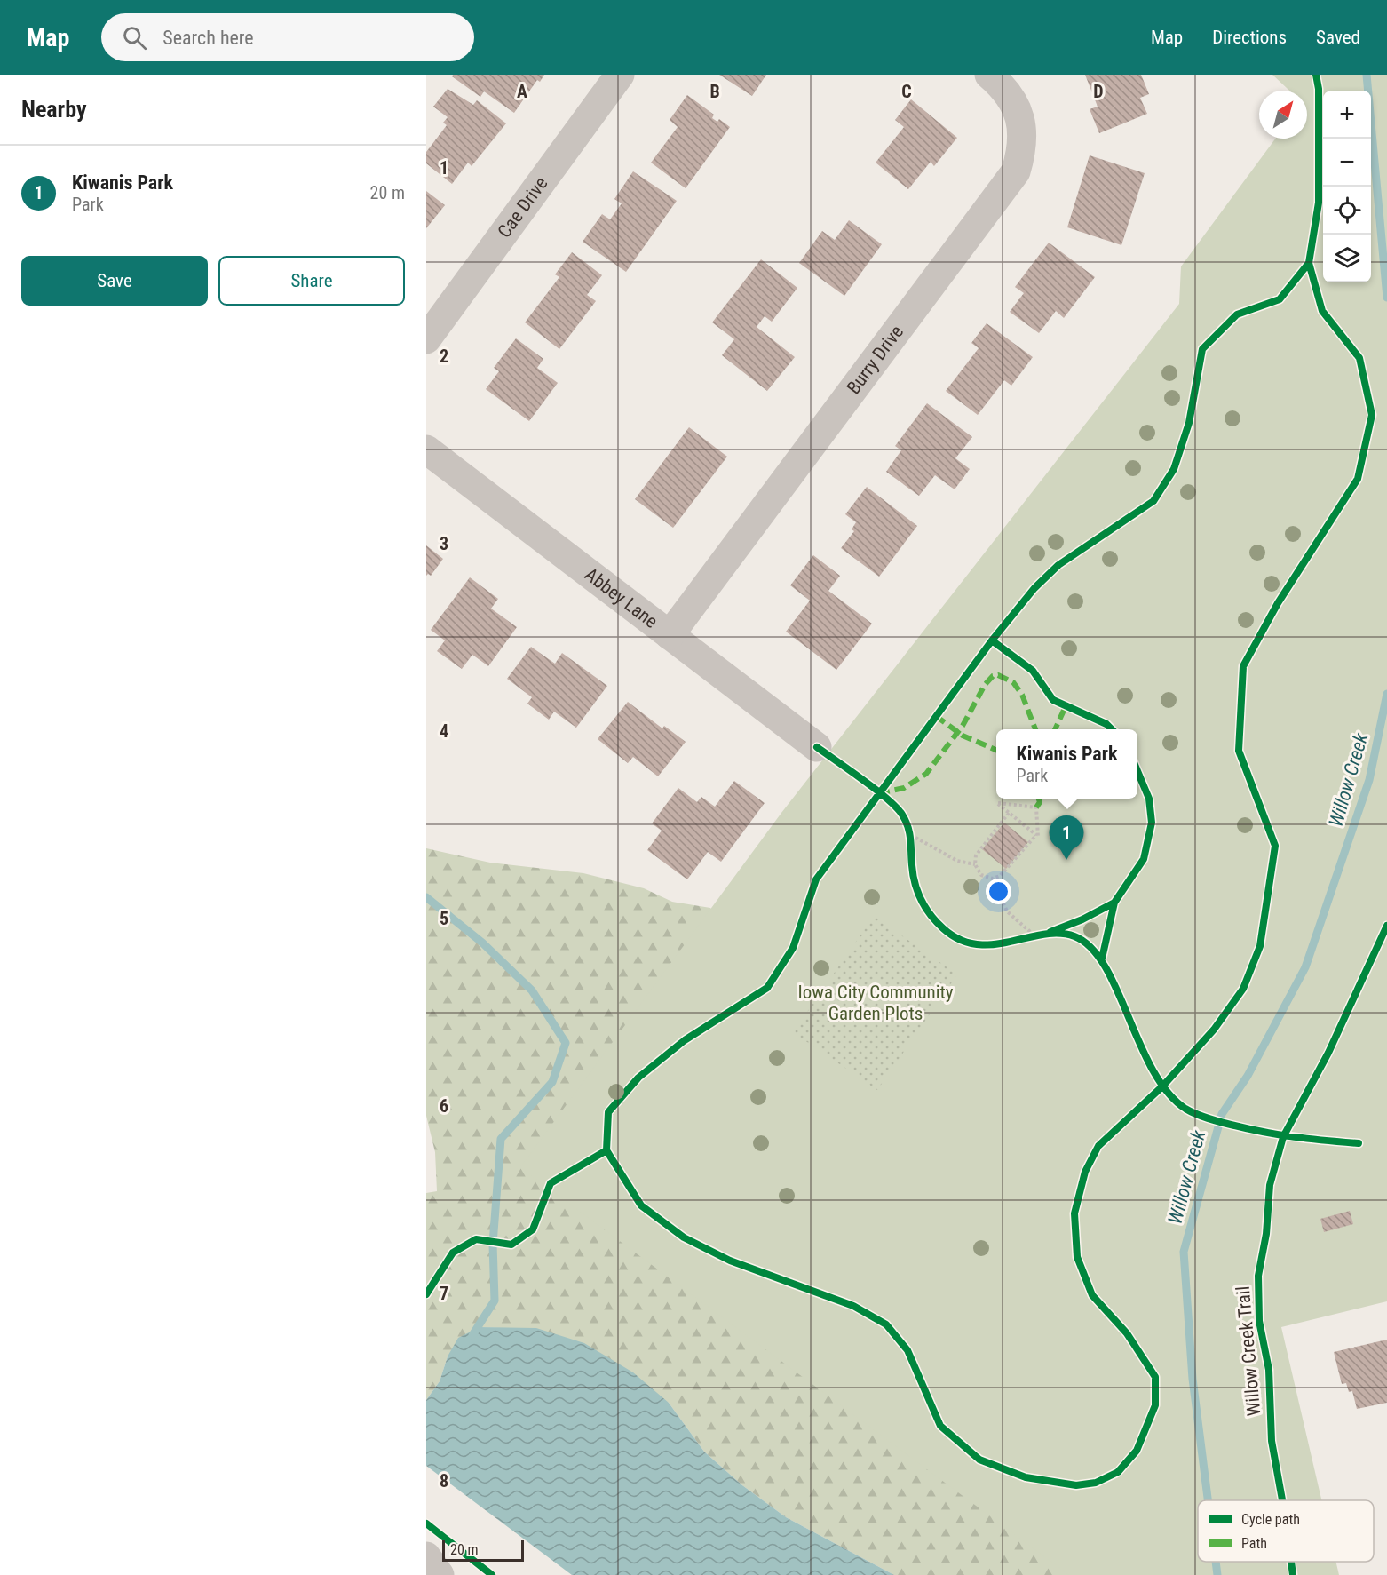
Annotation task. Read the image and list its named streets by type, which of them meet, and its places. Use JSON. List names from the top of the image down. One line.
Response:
{"streets":{"street":["Cae Drive","Burry Drive","Abbey Lane"],"cycle path":["Willow Creek Trail"]},"crossings":[["Burry Drive","Abbey Lane"]],"water":["Willow Creek"],"parks":["Iowa City Community Garden Plots"],"legend":["Cycle path","Path"],"scale_bar":"20 m","north":"top right","page":{"header":"Map","search":"Search here","nav":["Map","Directions","Saved"],"heading":"Nearby","map_buttons":["+","−"],"list":[{"mark":"1","name":"Kiwanis Park","note":"Park","value":"20 m"}],"buttons":["Save","Share"],"popup":["Kiwanis Park","Park"],"pins":"1","scale":"20 m"},"grid":{"columns":["A","B","C","D"],"rows":["1","2","3","4","5","6","7","8"]}}
